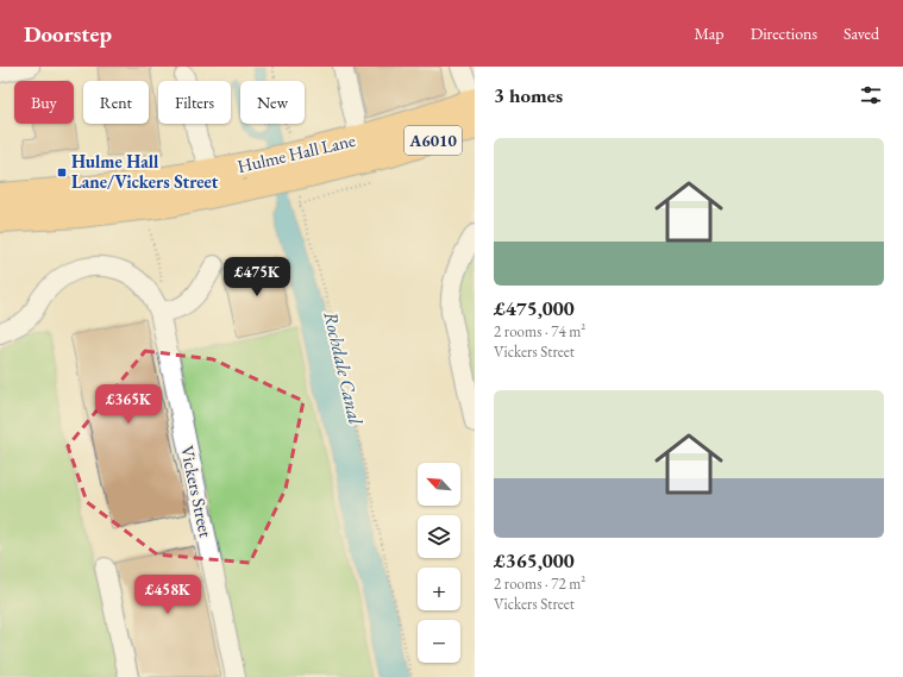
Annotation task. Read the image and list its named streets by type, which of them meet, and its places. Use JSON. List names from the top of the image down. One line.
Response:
{"streets":{"highway":["A6010","Hulme Hall Lane"],"street":["Vickers Street"]},"water":["Rochdale Canal"],"places":{"transit":["Hulme Hall Lane/Vickers Street"]},"north":"top left","page":{"header":"Doorstep","nav":["Map","Directions","Saved"],"heading":"3 homes","chip":["Buy","Rent","Filters","New"],"list":[{"name":"£475,000","note":"2 rooms · 74 m² · Vickers Street"},{"name":"£365,000","note":"2 rooms · 72 m² · Vickers Street"}],"price":["£475K","£365K","£458K"],"map_buttons":["+","−"]}}
